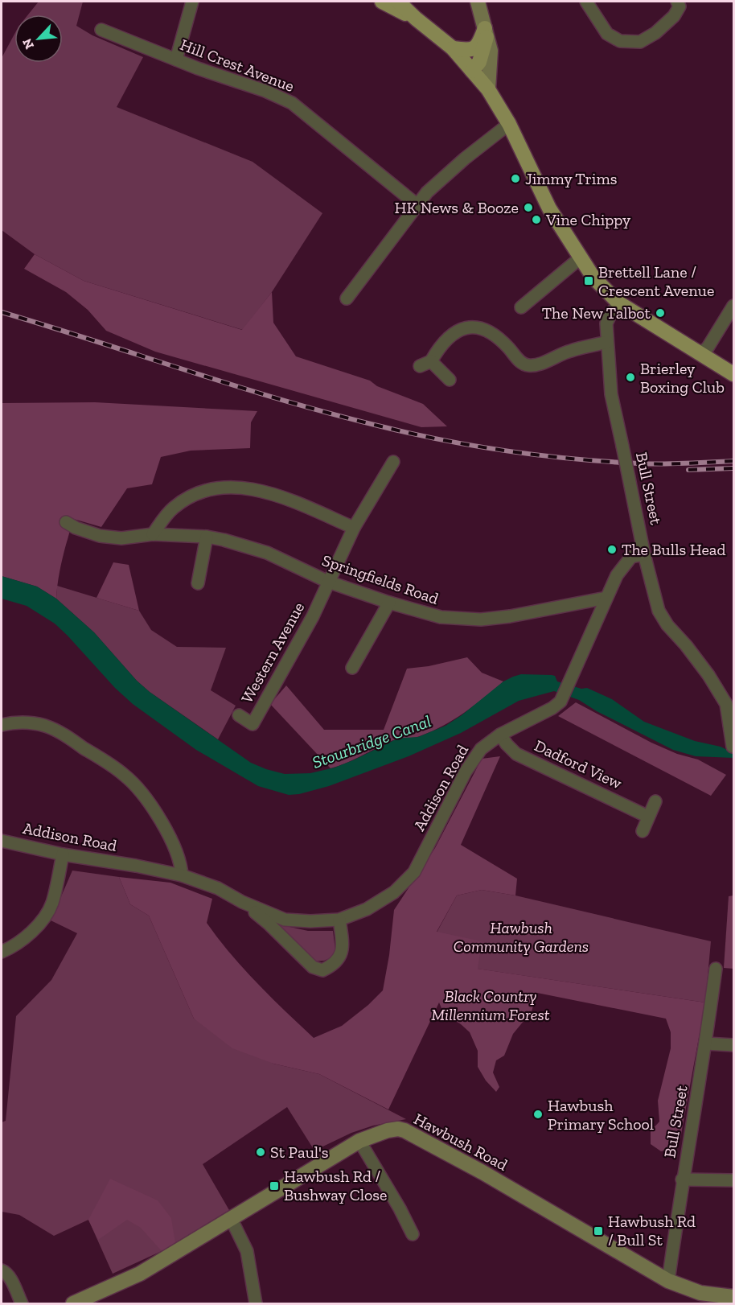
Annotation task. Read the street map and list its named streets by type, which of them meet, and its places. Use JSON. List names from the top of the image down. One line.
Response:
{"streets":{"street":["Hill Crest Avenue","Bull Street","Springfields Road","Western Avenue","Dadford View","Addison Road","Hawbush Road"]},"crossings":[["Bull Street","Addison Road"],["Bull Street","Hawbush Road"],["Springfields Road","Western Avenue"],["Springfields Road","Addison Road"],["Dadford View","Addison Road"]],"water":["Stourbridge Canal"],"parks":["Hawbush Community Gardens","Black Country Millennium Forest"],"places":{"other":["Jimmy Trims","HK News & Booze","Vine Chippy","The New Talbot","Brierley Boxing Club","The Bulls Head","Hawbush Primary School","St Paul's"],"transit":["Brettell Lane / Crescent Avenue","Hawbush Rd / Bushway Close","Hawbush Rd / Bull St"]},"north":"bottom left"}
